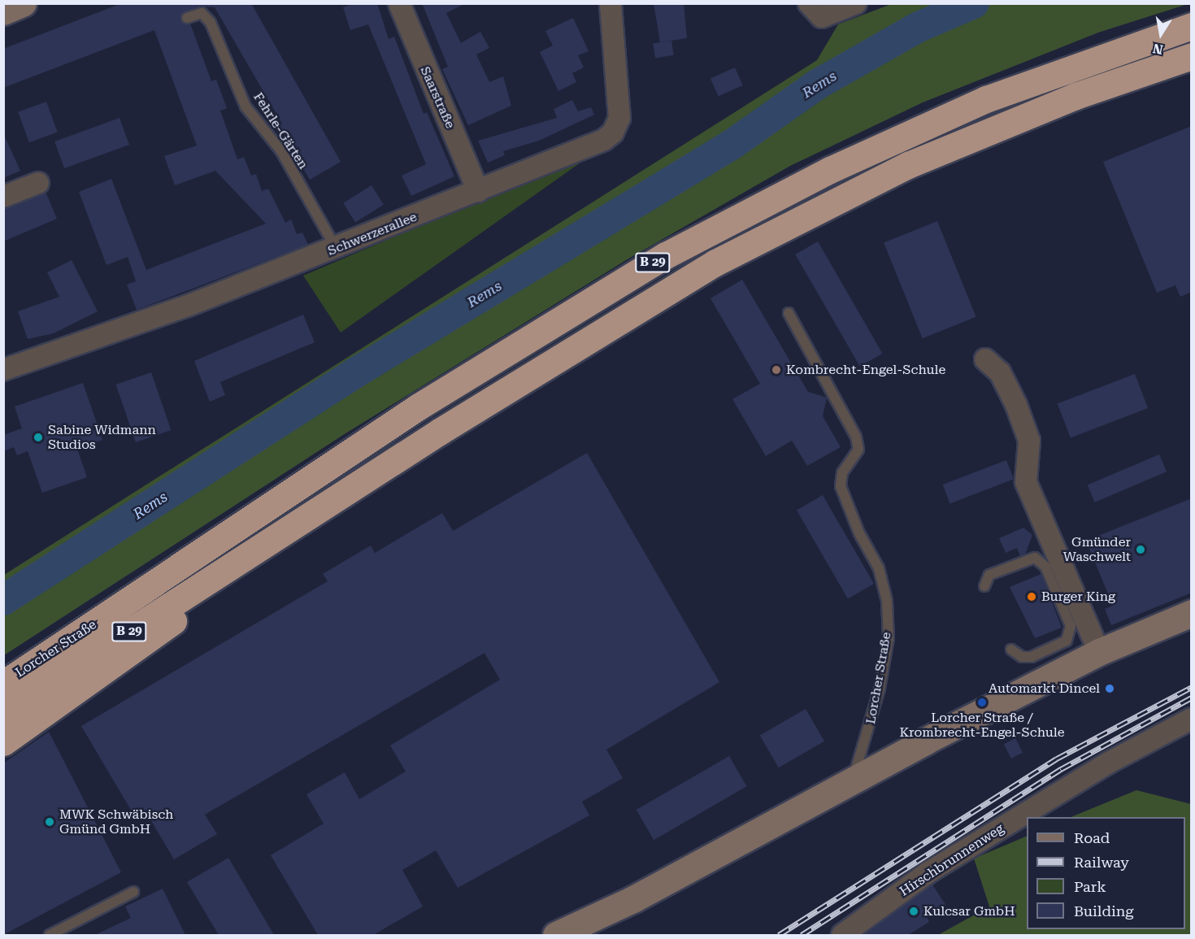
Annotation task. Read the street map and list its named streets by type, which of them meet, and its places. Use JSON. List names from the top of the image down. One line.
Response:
{"streets":{"highway":["B 29","Lorcher Straße"],"street":["Saarstraße","Schwerzerallee","Hirschbrunnenweg"],"lane":["Fehrle-Gärten"]},"crossings":[["Saarstraße","Schwerzerallee"],["Fehrle-Gärten","Schwerzerallee"]],"water":["Rems"],"places":["Kombrecht-Engel-Schule","Sabine Widmann Studios","Gmünder Waschwelt","Burger King","Automarkt Dincel","Lorcher Straße / Krombrecht-Engel-Schule","MWK Schwäbisch Gmünd GmbH","Kulcsar GmbH"],"legend":["Road","Railway","Park","Building"],"north":"bottom"}
